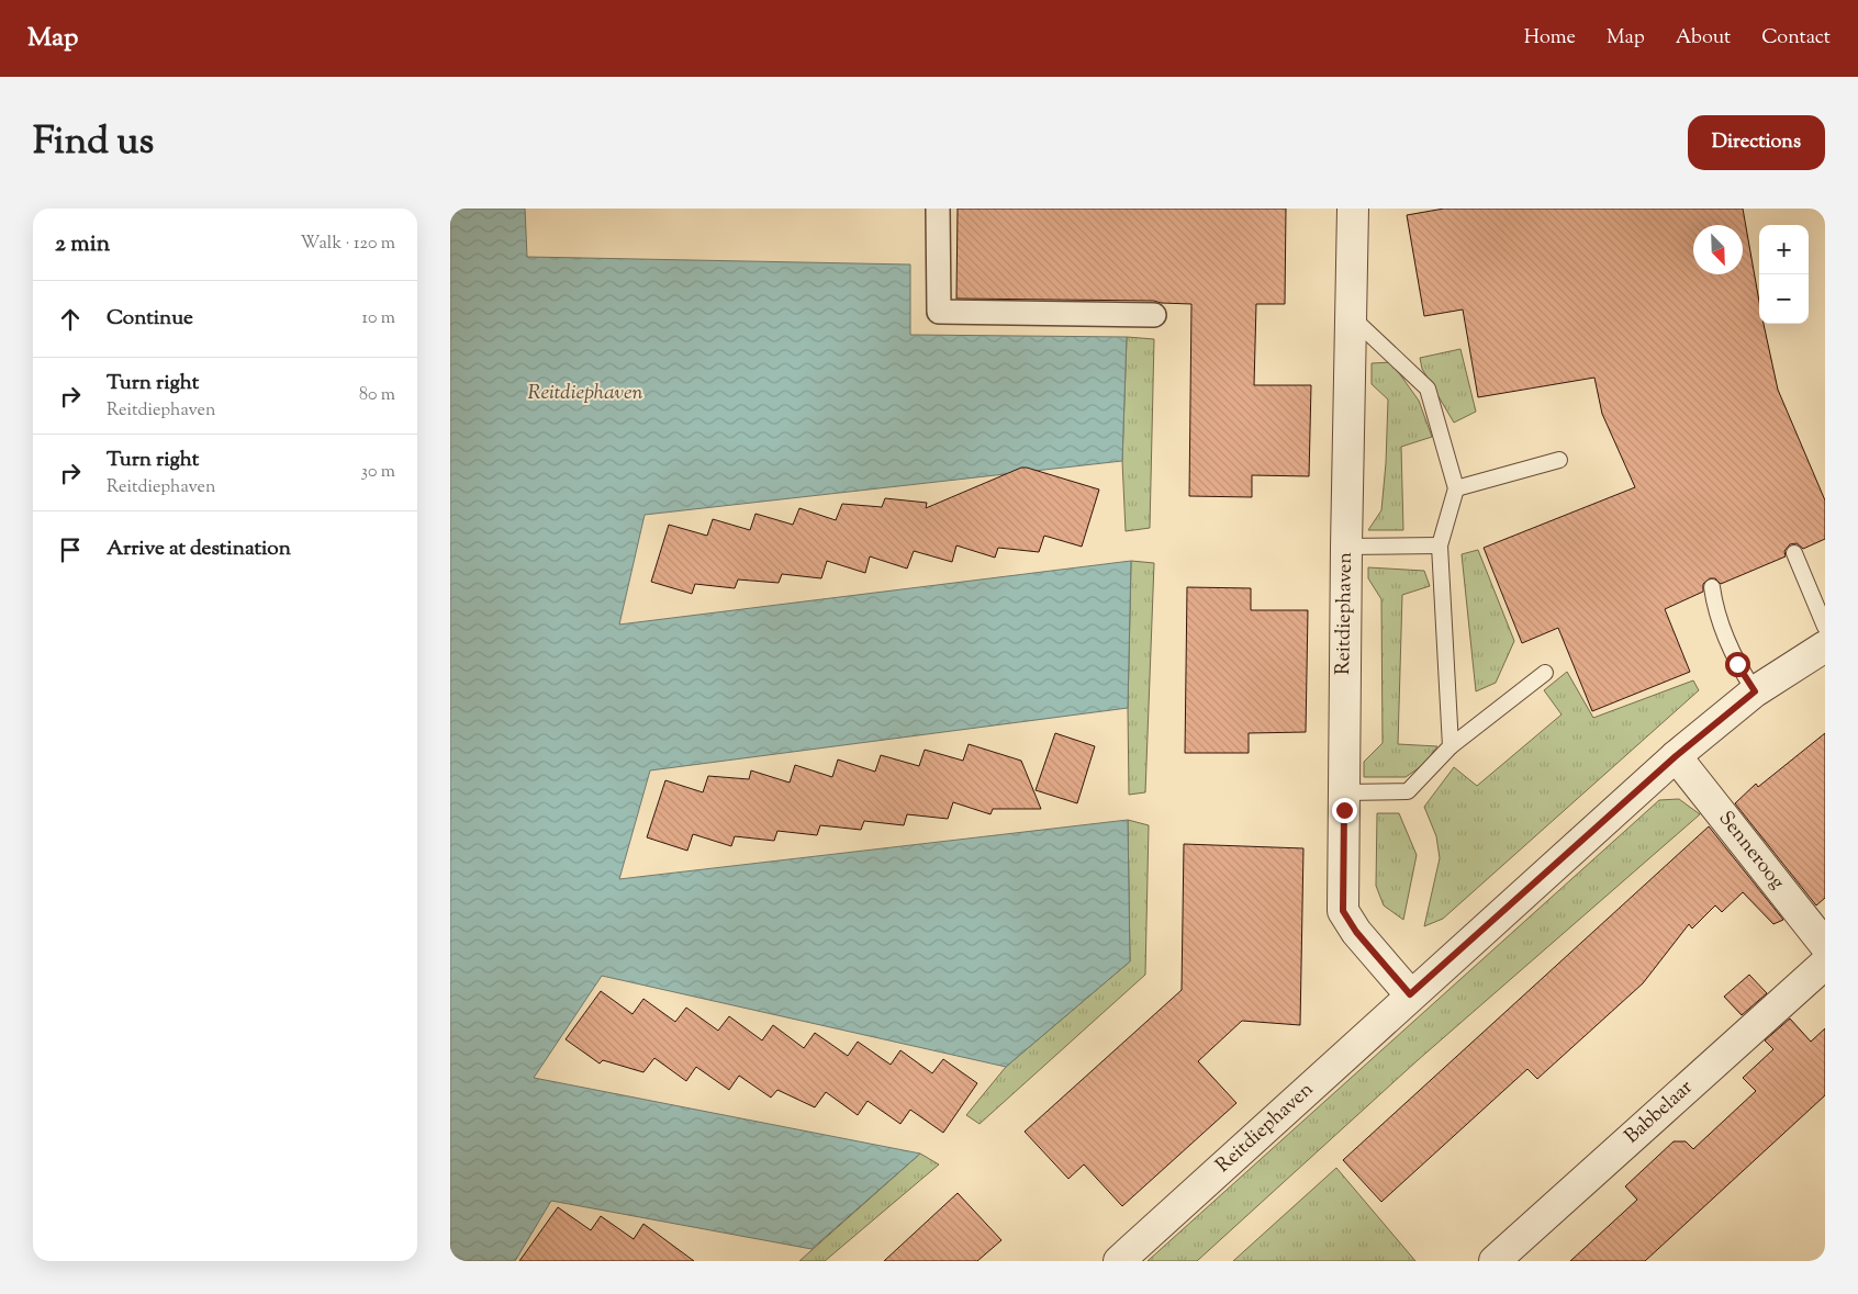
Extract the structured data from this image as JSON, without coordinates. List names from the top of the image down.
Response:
{
  "streets": {
    "street": ["Reitdiephaven", "Senneroog", "Babbelaar"]
  },
  "crossings": [
    ["Reitdiephaven", "Senneroog"]
  ],
  "water": ["Reitdiephaven"],
  "north": "bottom right",
  "page": {
    "header": "Map",
    "nav": [
      "Home",
      "Map",
      "About",
      "Contact"
    ],
    "title": "Find us",
    "buttons": "Directions",
    "heading": ["2 min", "Walk · 120 m"],
    "map_buttons": ["+", "−"],
    "list": [
      ["Continue", "10 m"],
      ["Turn right", "Reitdiephaven", "80 m"],
      ["Turn right", "Reitdiephaven", "30 m"],
      "Arrive at destination"
    ]
  }
}
